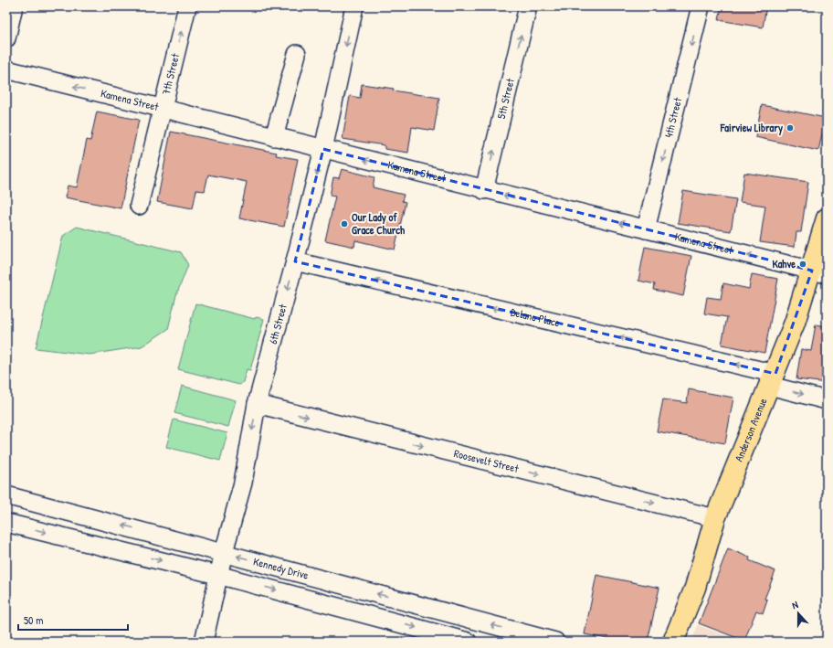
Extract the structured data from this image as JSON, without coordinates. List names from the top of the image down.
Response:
{
  "streets": {
    "main road": ["Anderson Avenue"],
    "street": [
      "7th Street",
      "5th Street",
      "Kamena Street",
      "4th Street",
      "Delano Place",
      "6th Street",
      "Roosevelt Street",
      "Kennedy Drive"
    ]
  },
  "crossings": [
    ["7th Street", "Kamena Street"],
    ["5th Street", "Kamena Street"],
    ["Kamena Street", "4th Street"],
    ["Kamena Street", "6th Street"],
    ["Kamena Street", "Anderson Avenue"],
    ["Delano Place", "6th Street"],
    ["Delano Place", "Anderson Avenue"],
    ["6th Street", "Roosevelt Street"],
    ["6th Street", "Kennedy Drive"],
    ["Anderson Avenue", "Roosevelt Street"]
  ],
  "one_way": [
    "5th Street",
    "Kamena Street",
    "4th Street",
    "6th Street",
    "Roosevelt Street"
  ],
  "places": ["Fairview Library", "Our Lady of Grace Church", "Kahve"],
  "scale_bar": "50 m",
  "north": "top"
}
